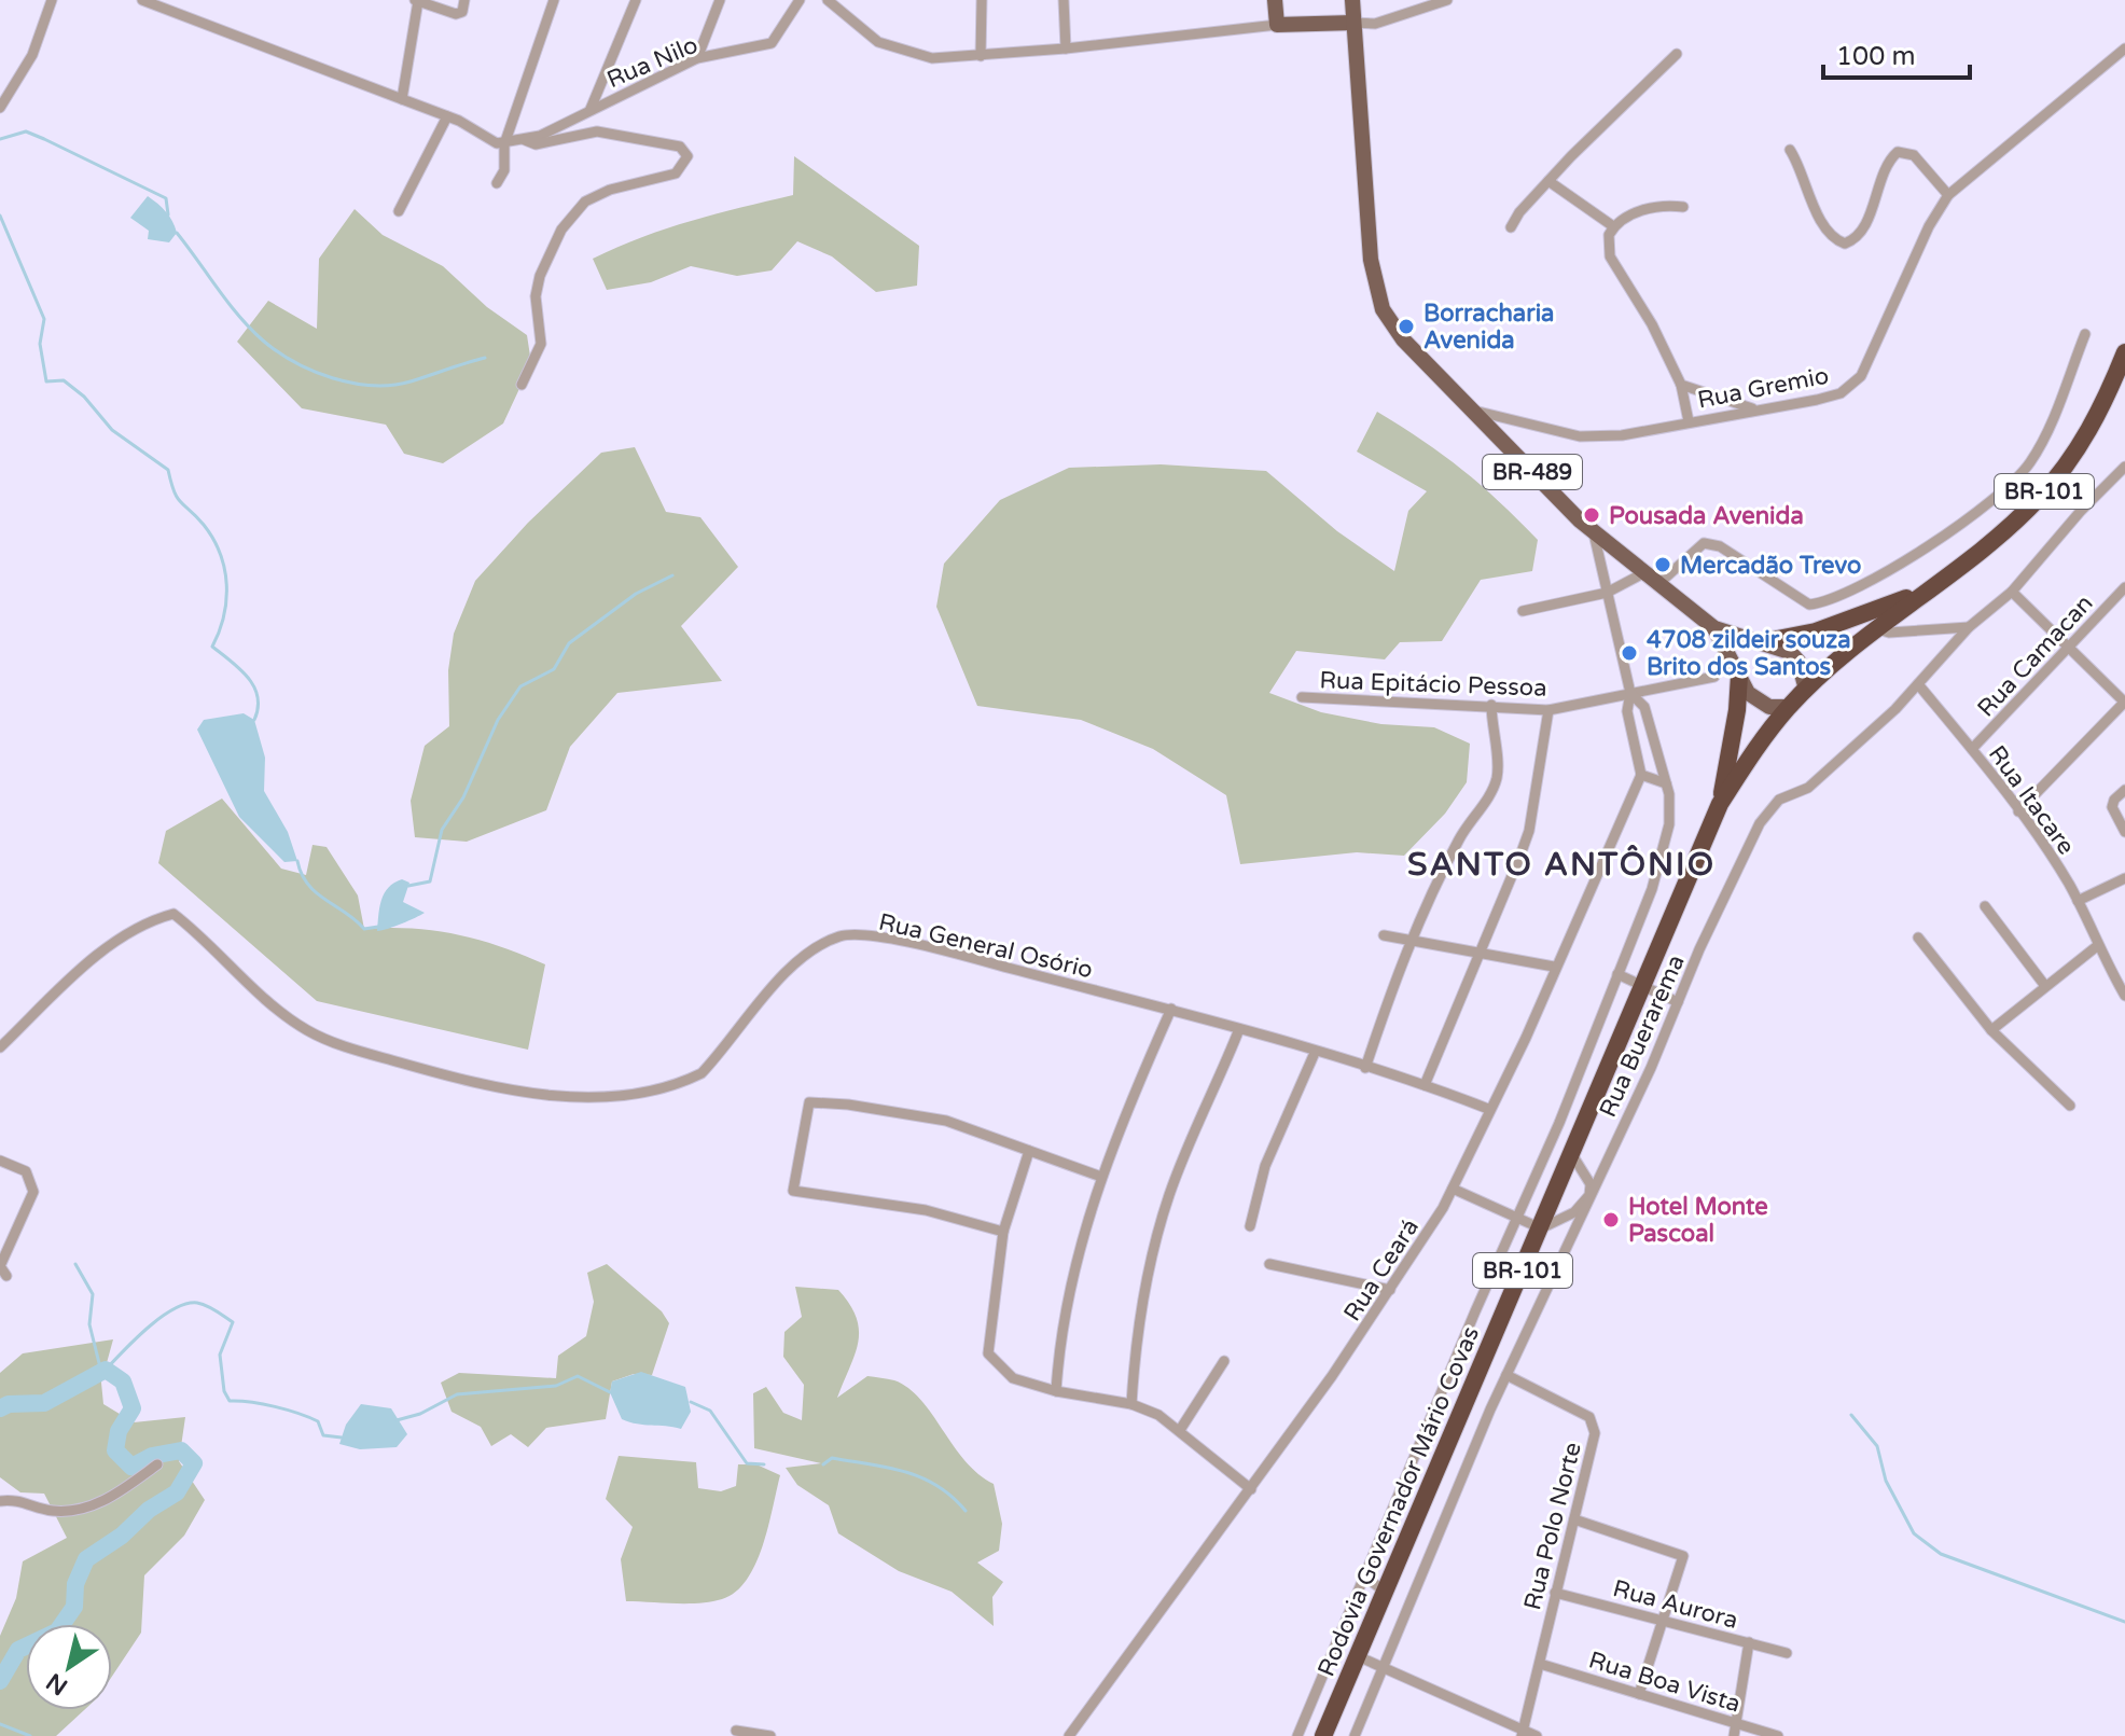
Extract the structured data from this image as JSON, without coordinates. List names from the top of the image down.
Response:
{
  "streets": {
    "highway": ["BR-489", "BR-101", "Rodovia Governador Mário Covas"],
    "street": [
      "Rua Nilo",
      "Rua Gremio",
      "Rua Camacan",
      "Rua Epitácio Pessoa",
      "Rua Itacare",
      "Rua General Osório",
      "Rua Buerarema",
      "Rua Ceará",
      "Rua Polo Norte",
      "Rua Aurora",
      "Rua Boa Vista"
    ]
  },
  "crossings": [
    ["Rua Gremio", "BR-489"],
    ["BR-489", "Rodovia Governador Mário Covas"],
    ["Rua Camacan", "Rua Itacare"],
    ["Rua Itacare", "Rua Buerarema"],
    ["Rua General Osório", "Rua Ceará"],
    ["Rua Buerarema", "Rua Polo Norte"],
    ["Rua Polo Norte", "Rua Aurora"],
    ["Rua Polo Norte", "Rua Boa Vista"]
  ],
  "districts": ["SANTO ANTÔNIO"],
  "places": [
    "Borracharia Avenida",
    "Pousada Avenida",
    "Mercadão Trevo",
    "4708 zildeir souza Brito dos Santos",
    "Hotel Monte Pascoal"
  ],
  "scale_bar": "100 m",
  "north": "bottom left"
}
